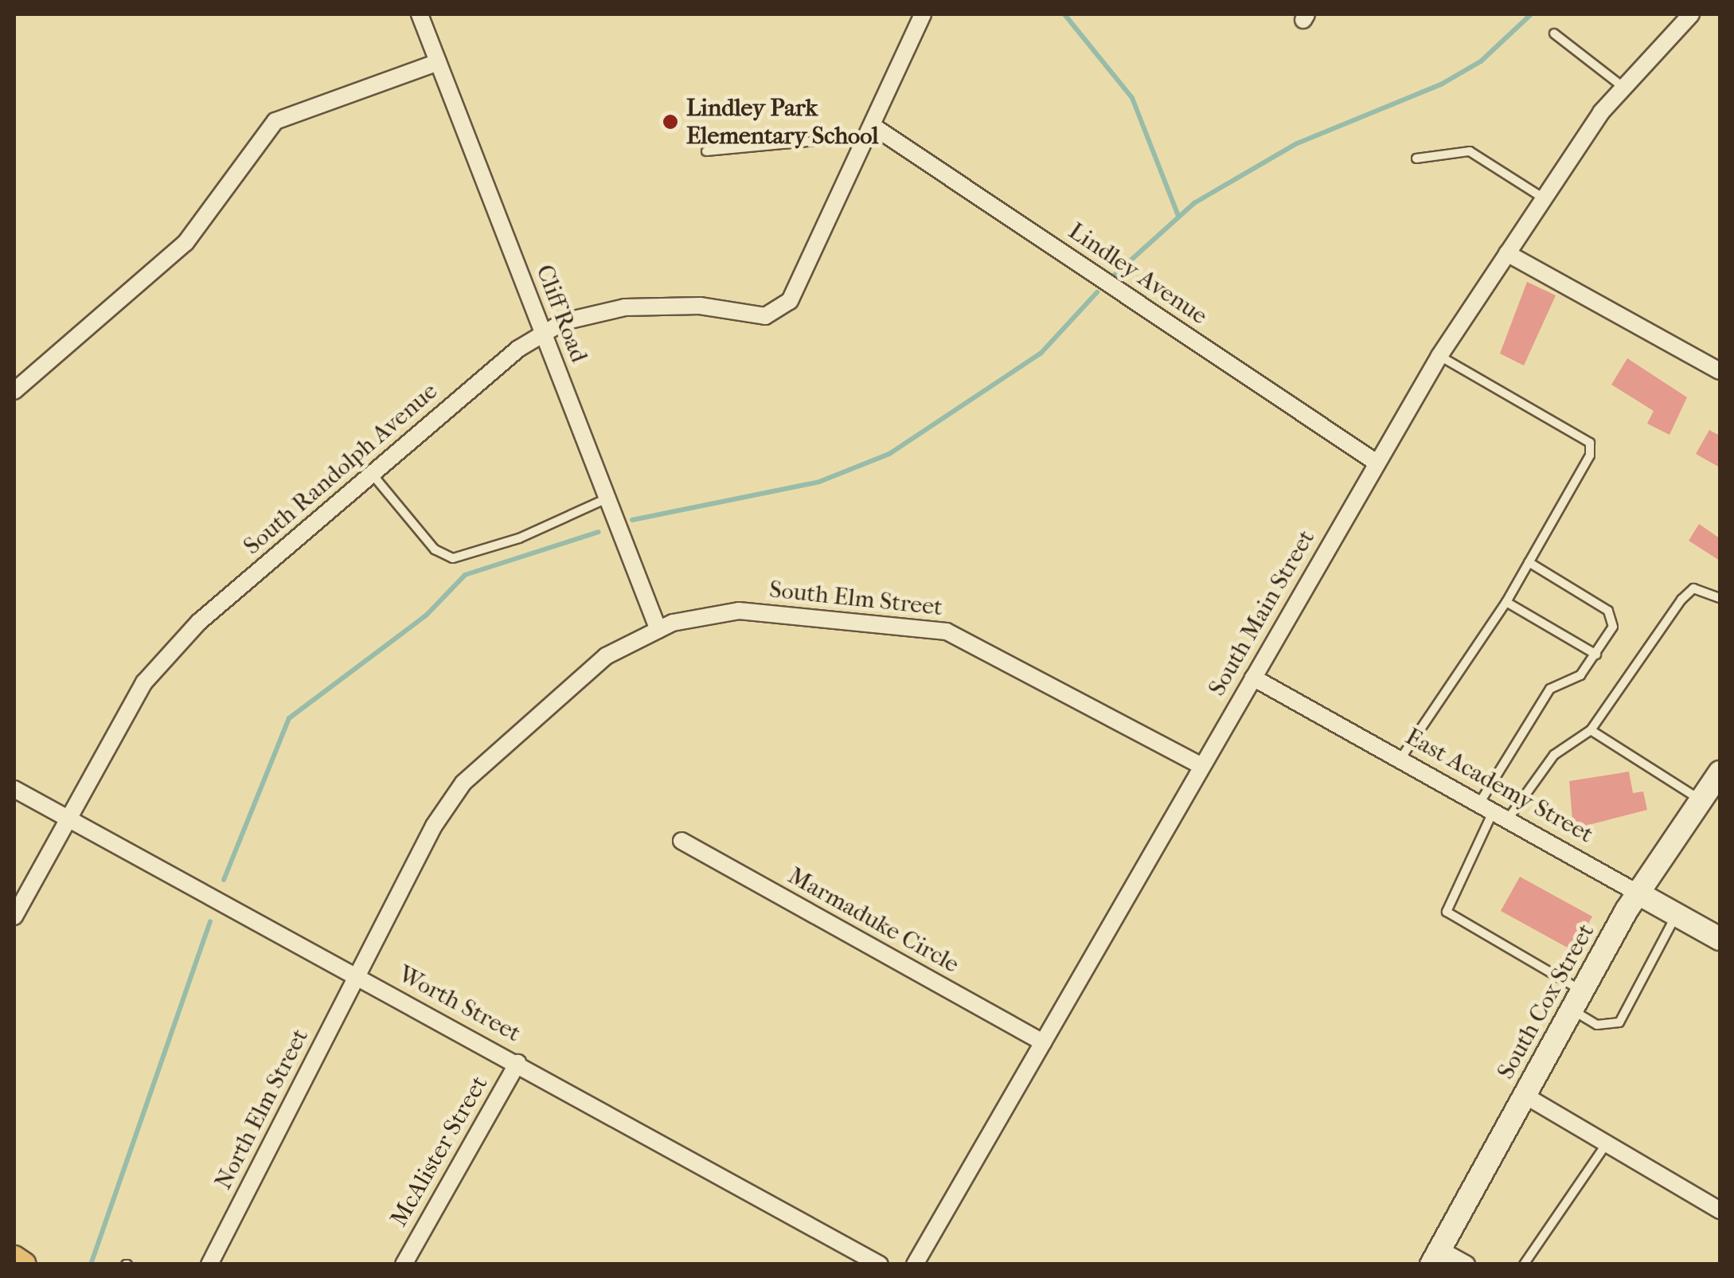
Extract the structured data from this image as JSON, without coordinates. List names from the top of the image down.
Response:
{
  "streets": {
    "main road": ["East Academy Street", "South Cox Street"],
    "street": [
      "Lindley Avenue",
      "Cliff Road",
      "South Randolph Avenue",
      "South Elm Street",
      "South Main Street",
      "Marmaduke Circle",
      "Worth Street",
      "North Elm Street",
      "McAlister Street"
    ]
  },
  "crossings": [
    ["Lindley Avenue", "South Randolph Avenue"],
    ["Lindley Avenue", "South Main Street"],
    ["Cliff Road", "South Randolph Avenue"],
    ["Cliff Road", "South Elm Street"],
    ["South Randolph Avenue", "Worth Street"],
    ["South Elm Street", "South Main Street"],
    ["South Elm Street", "Worth Street"],
    ["South Elm Street", "North Elm Street"],
    ["South Main Street", "East Academy Street"],
    ["South Main Street", "Marmaduke Circle"],
    ["East Academy Street", "South Cox Street"],
    ["Worth Street", "North Elm Street"],
    ["Worth Street", "McAlister Street"]
  ],
  "places": ["Lindley Park Elementary School"]
}
